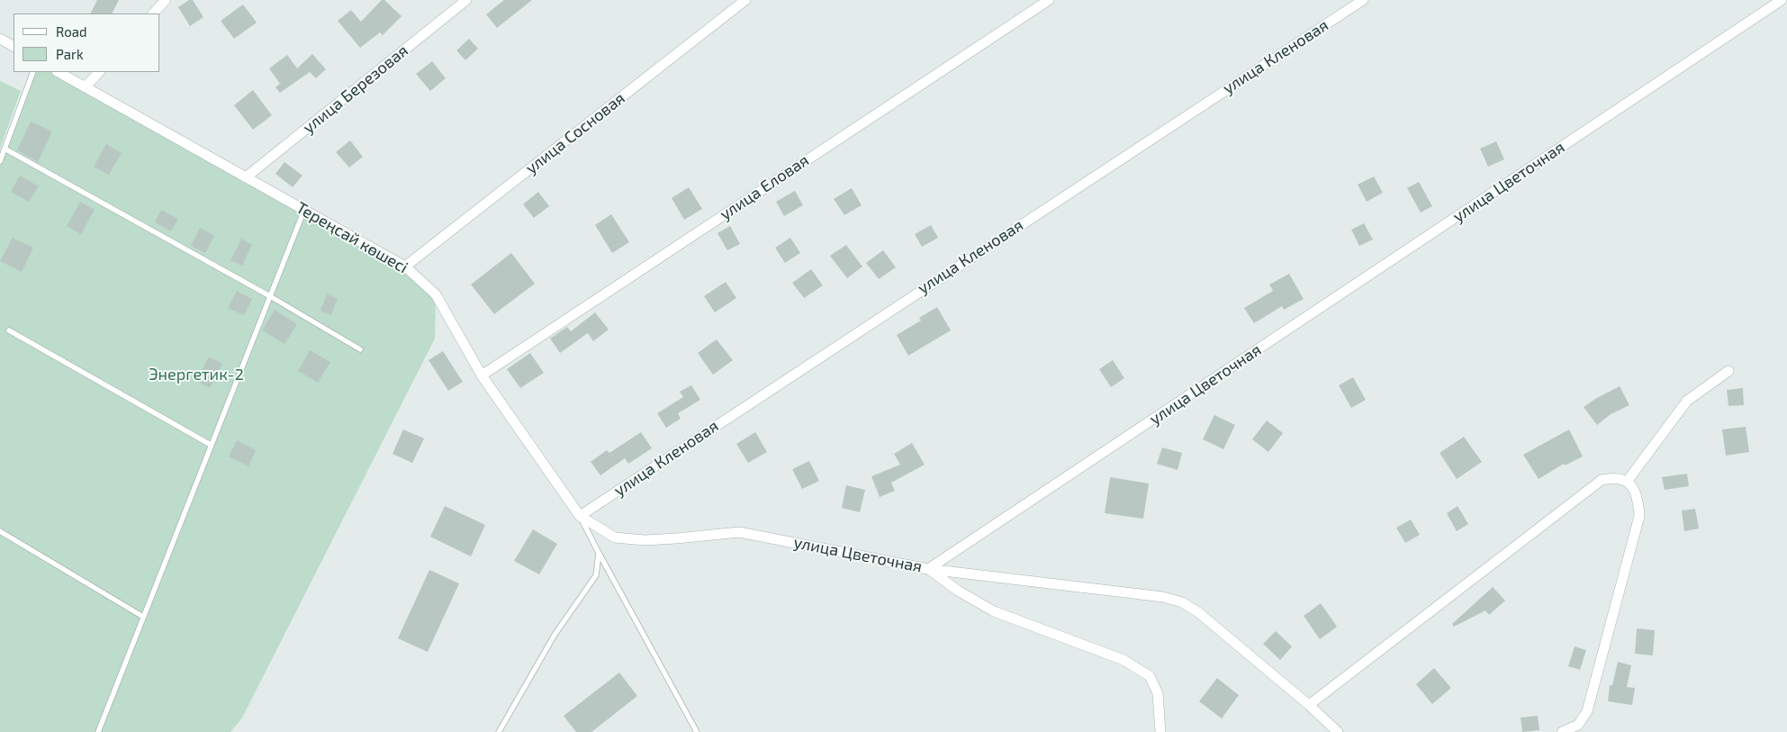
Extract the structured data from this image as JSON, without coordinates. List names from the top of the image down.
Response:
{
  "streets": {
    "street": [
      "улица Кленовая",
      "улица Березовая",
      "улица Сосновая",
      "улица Цветочная",
      "улица Еловая",
      "Тереңсай көшесі"
    ]
  },
  "crossings": [
    ["улица Кленовая", "улица Цветочная"],
    ["улица Кленовая", "Тереңсай көшесі"],
    ["улица Березовая", "Тереңсай көшесі"],
    ["улица Сосновая", "Тереңсай көшесі"],
    ["улица Цветочная", "Тереңсай көшесі"],
    ["улица Еловая", "Тереңсай көшесі"]
  ],
  "parks": ["Энергетик-2"],
  "legend": ["Road", "Park"]
}
